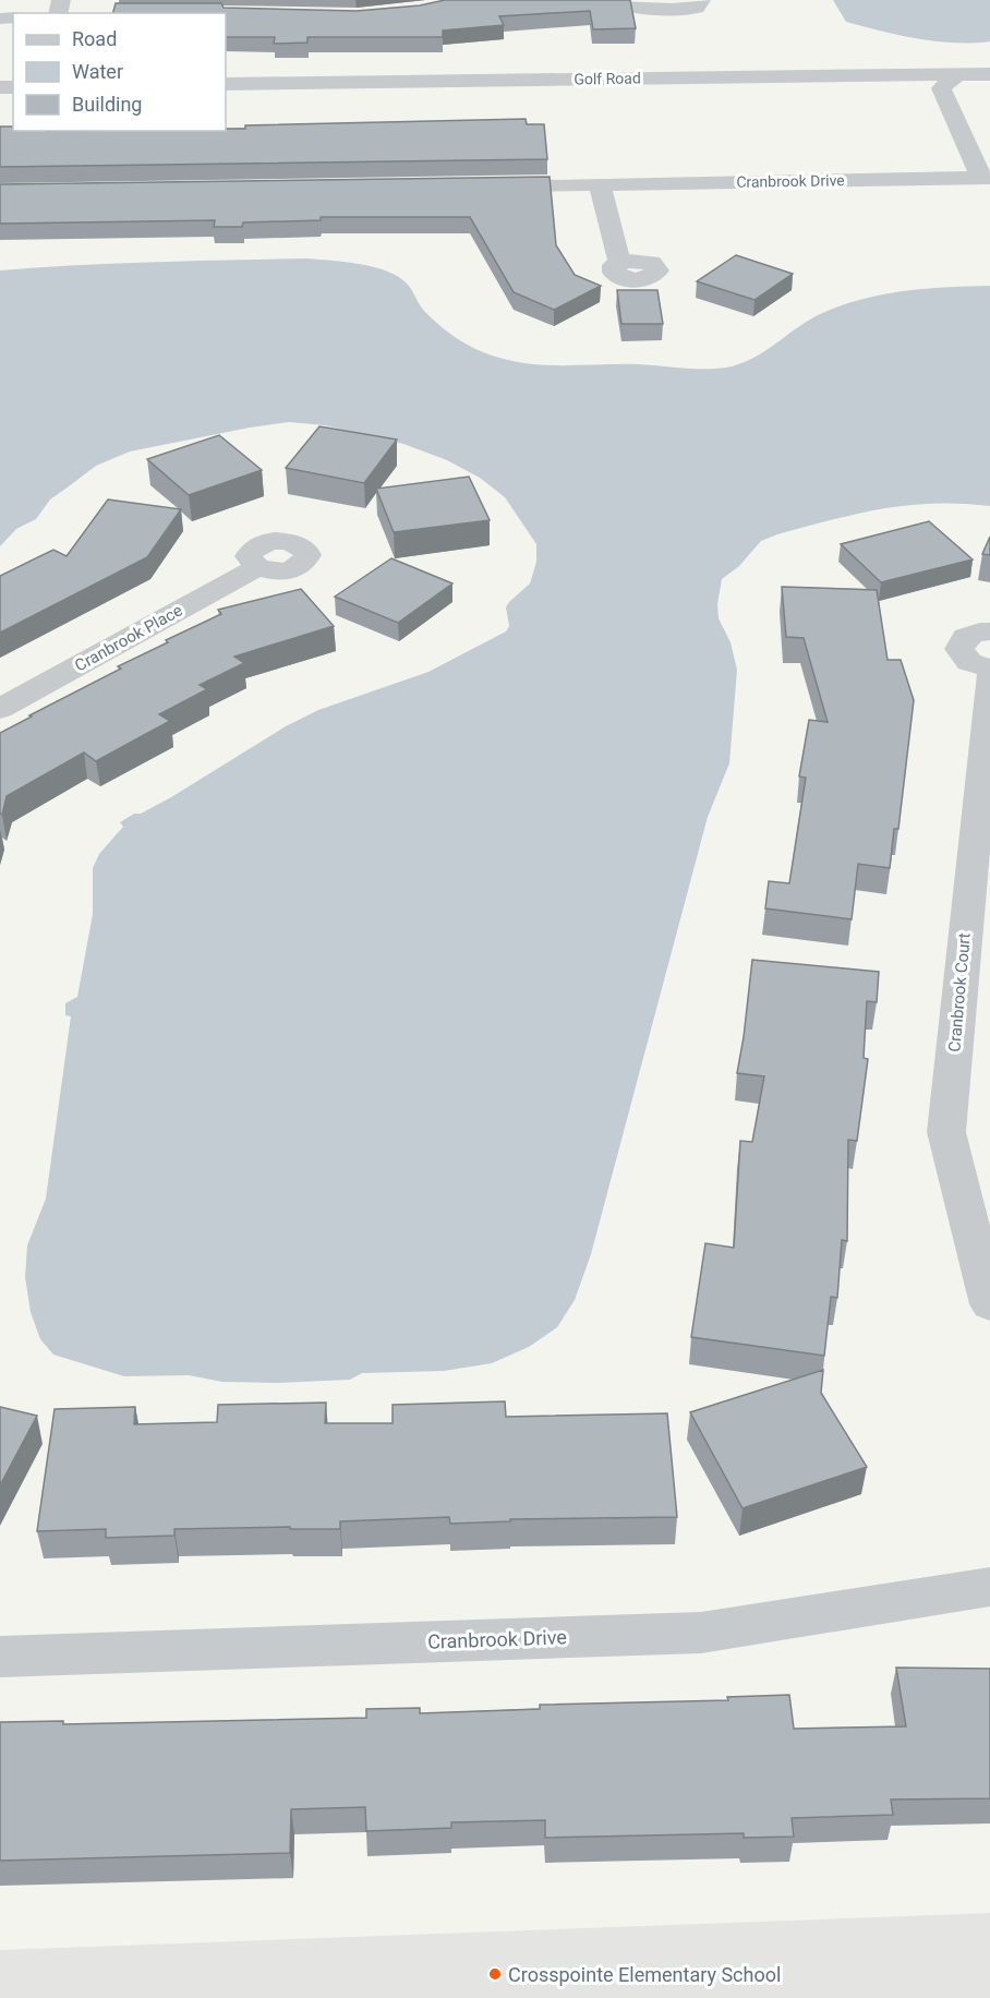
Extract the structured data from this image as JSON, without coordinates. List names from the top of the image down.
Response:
{
  "streets": {
    "street": [
      "Golf Road",
      "Cranbrook Drive",
      "Cranbrook Place",
      "Cranbrook Court"
    ]
  },
  "crossings": [
    ["Golf Road", "Cranbrook Drive"]
  ],
  "places": ["Crosspointe Elementary School"],
  "legend": ["Road", "Water", "Building"]
}
